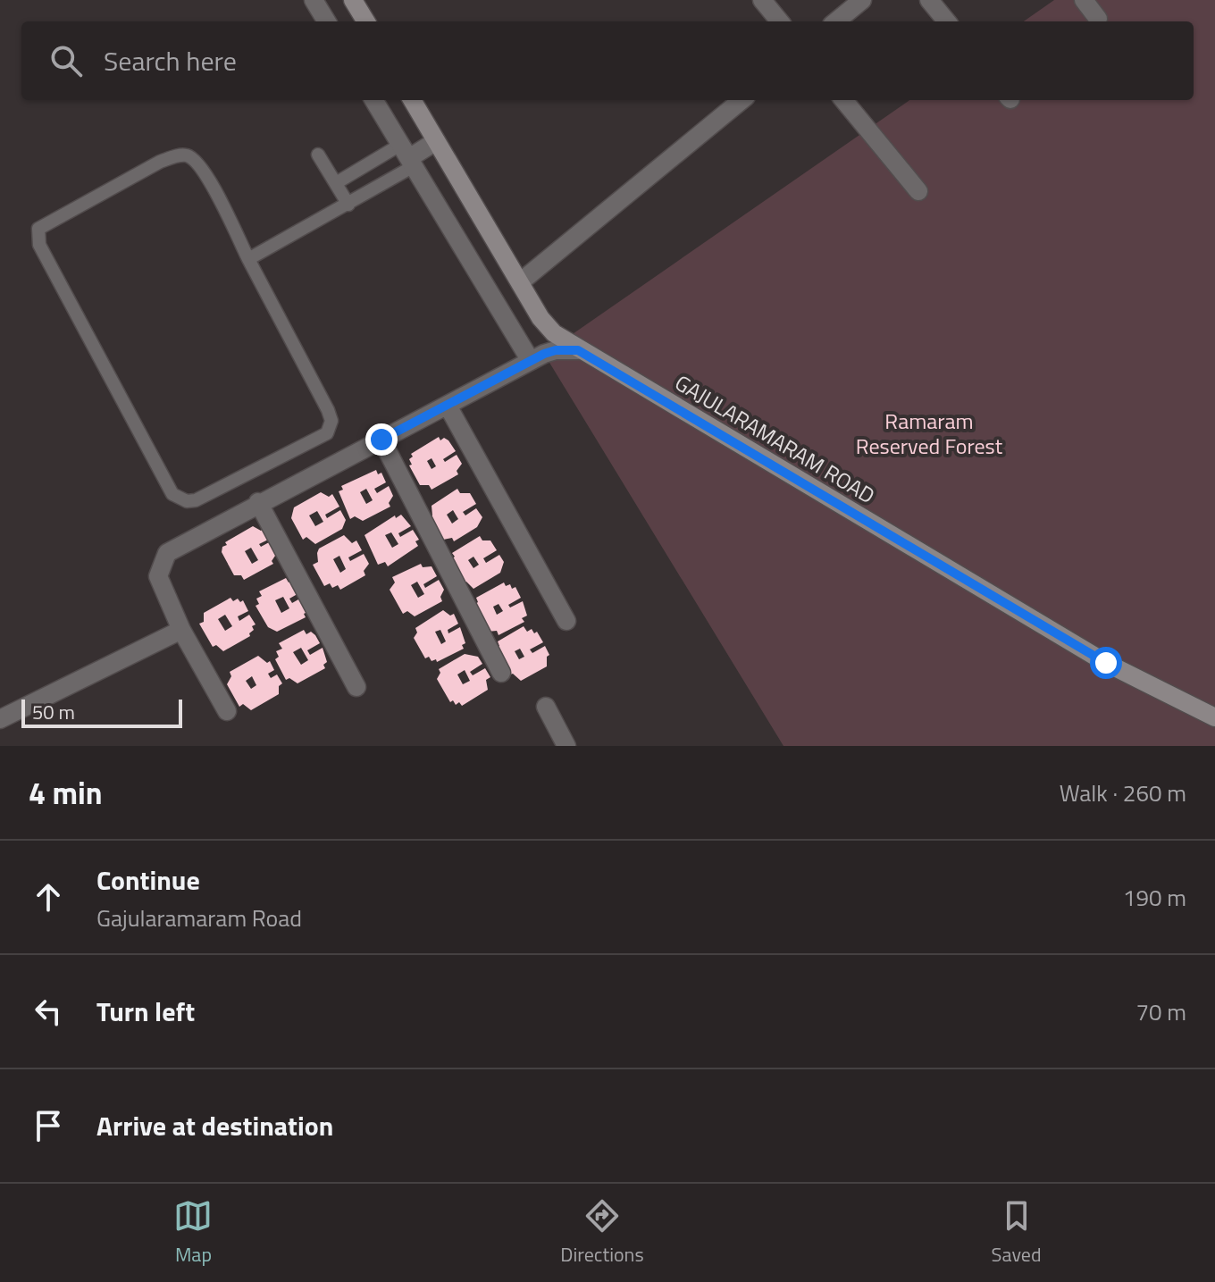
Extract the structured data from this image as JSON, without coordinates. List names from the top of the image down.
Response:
{
  "streets": {
    "main road": ["GAJULARAMARAM ROAD"]
  },
  "parks": ["Ramaram Reserved Forest"],
  "scale_bar": "50 m",
  "page": {
    "search": "Search here",
    "scale": "50 m",
    "heading": ["4 min", "Walk · 260 m"],
    "list": [
      ["Continue", "Gajularamaram Road", "190 m"],
      ["Turn left", "70 m"],
      "Arrive at destination"
    ],
    "nav": ["Map", "Directions", "Saved"]
  }
}
